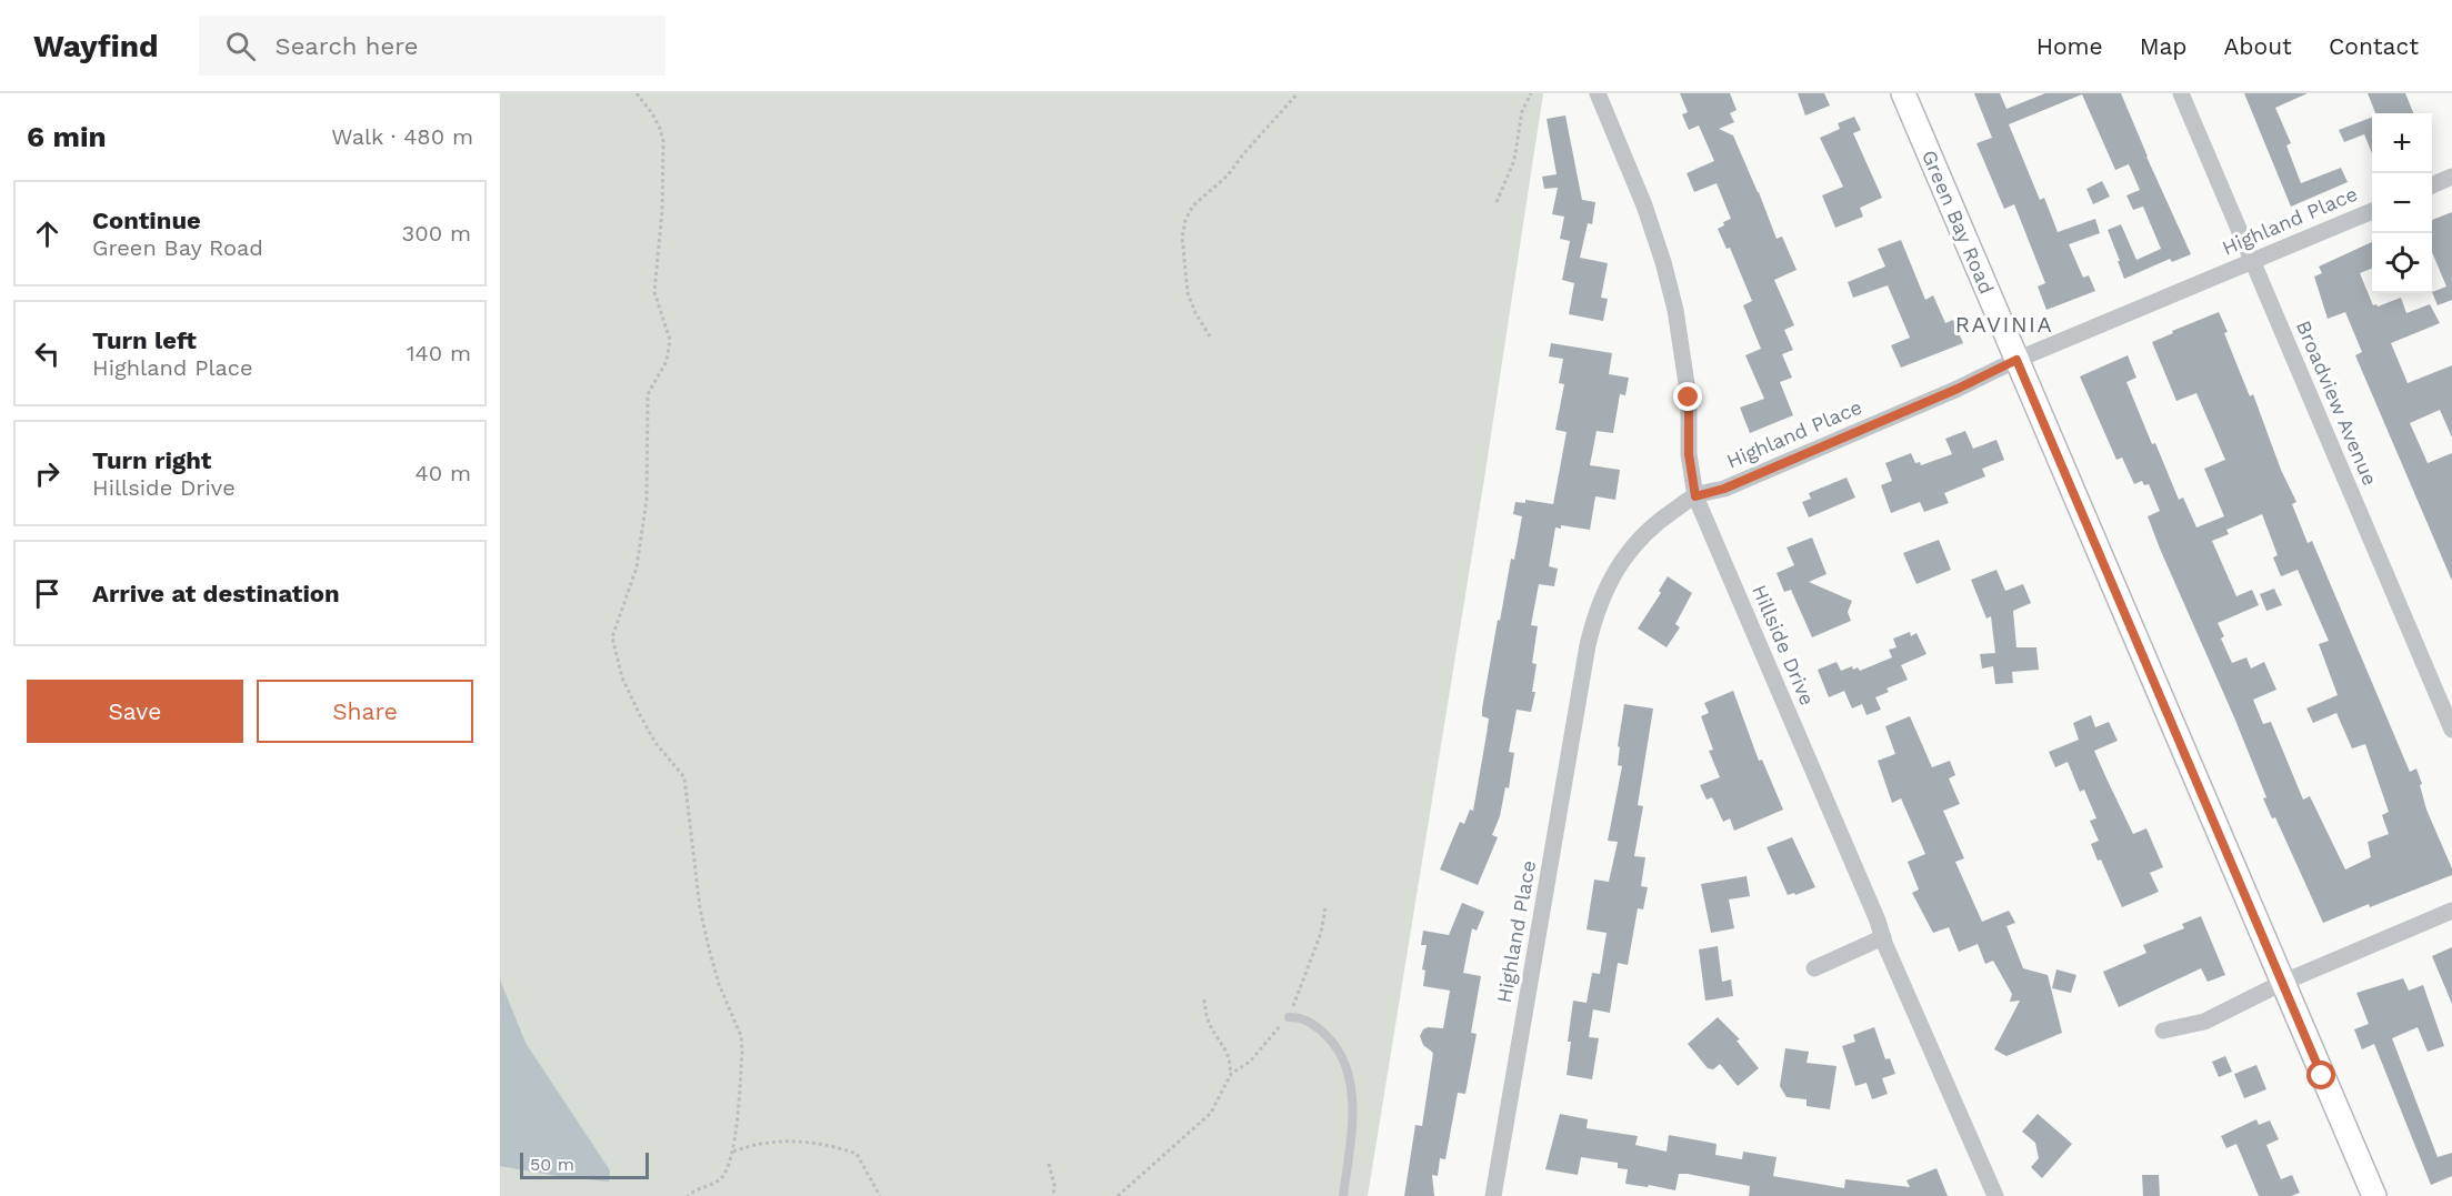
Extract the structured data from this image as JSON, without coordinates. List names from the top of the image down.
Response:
{
  "streets": {
    "main road": ["Green Bay Road"],
    "street": ["Highland Place", "Broadview Avenue", "Hillside Drive"]
  },
  "crossings": [
    ["Highland Place", "Green Bay Road"],
    ["Highland Place", "Broadview Avenue"],
    ["Highland Place", "Hillside Drive"]
  ],
  "districts": ["RAVINIA"],
  "scale_bar": "50 m",
  "page": {
    "header": "Wayfind",
    "search": "Search here",
    "nav": [
      "Home",
      "Map",
      "About",
      "Contact"
    ],
    "heading": ["6 min", "Walk · 480 m"],
    "map_buttons": ["+", "−"],
    "list": [
      ["Continue", "Green Bay Road", "300 m"],
      ["Turn left", "Highland Place", "140 m"],
      ["Turn right", "Hillside Drive", "40 m"],
      "Arrive at destination"
    ],
    "buttons": ["Save", "Share"],
    "scale": "50 m"
  }
}
